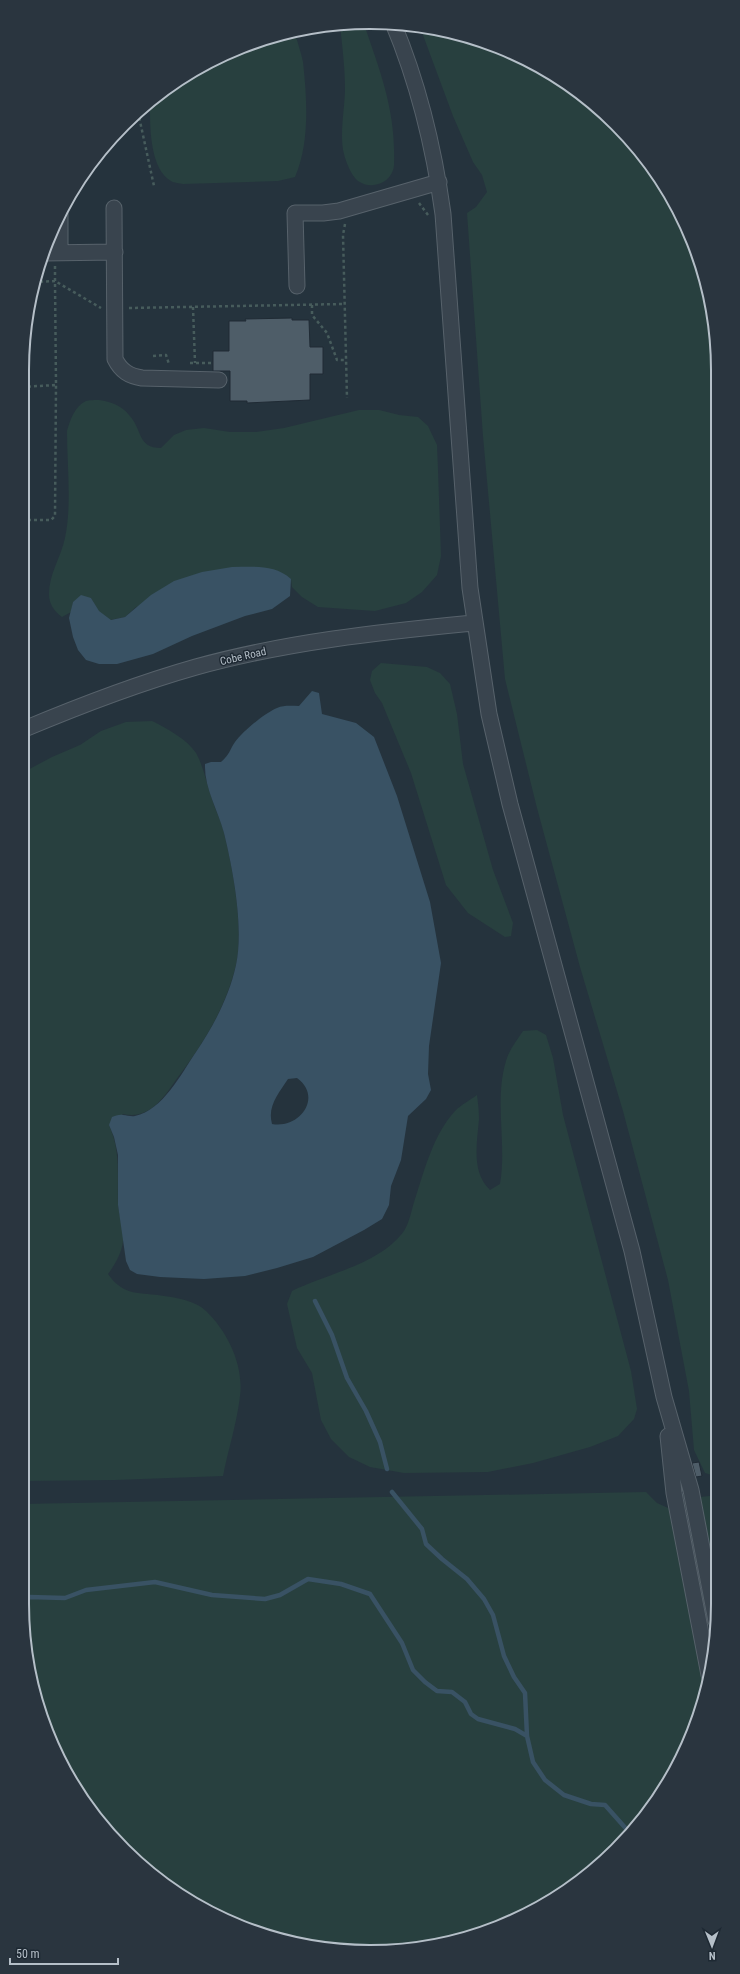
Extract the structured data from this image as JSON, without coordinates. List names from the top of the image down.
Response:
{
  "streets": {
    "street": ["Cobe Road"]
  },
  "scale_bar": "50 m",
  "north": "bottom"
}
